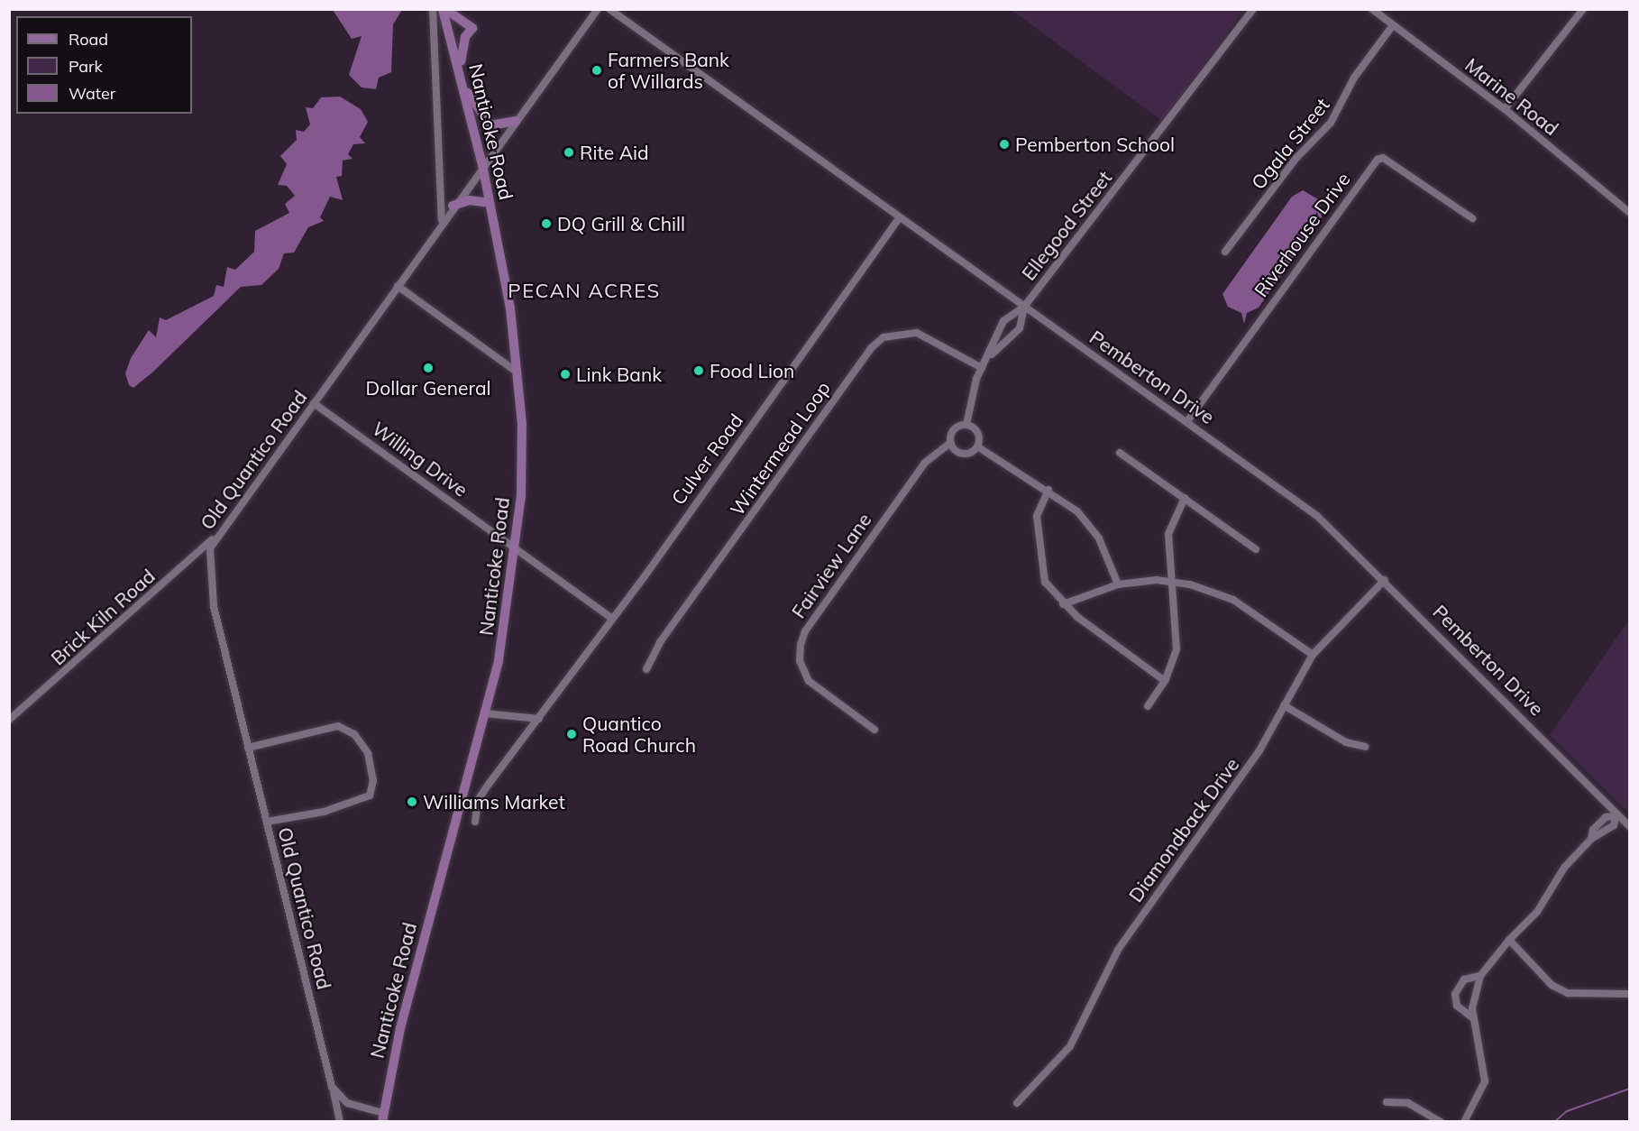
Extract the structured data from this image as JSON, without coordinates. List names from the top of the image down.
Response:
{
  "streets": {
    "main road": ["Nanticoke Road"],
    "street": [
      "Marine Road",
      "Ogala Street",
      "Ellegood Street",
      "Riverhouse Drive",
      "Pemberton Drive",
      "Wintermead Loop",
      "Willing Drive",
      "Culver Road",
      "Old Quantico Road",
      "Fairview Lane",
      "Brick Kiln Road",
      "Diamondback Drive"
    ]
  },
  "crossings": [
    ["Marine Road", "Ogala Street"],
    ["Nanticoke Road", "Willing Drive"],
    ["Nanticoke Road", "Old Quantico Road"],
    ["Ellegood Street", "Pemberton Drive"],
    ["Riverhouse Drive", "Pemberton Drive"],
    ["Pemberton Drive", "Culver Road"],
    ["Pemberton Drive", "Diamondback Drive"],
    ["Willing Drive", "Culver Road"],
    ["Willing Drive", "Old Quantico Road"],
    ["Old Quantico Road", "Brick Kiln Road"]
  ],
  "districts": ["PECAN ACRES"],
  "places": [
    "Farmers Bank of Willards",
    "Pemberton School",
    "Rite Aid",
    "DQ Grill & Chill",
    "Dollar General",
    "Food Lion",
    "Link Bank",
    "Quantico Road Church",
    "Williams Market"
  ],
  "legend": ["Road", "Park", "Water"]
}
